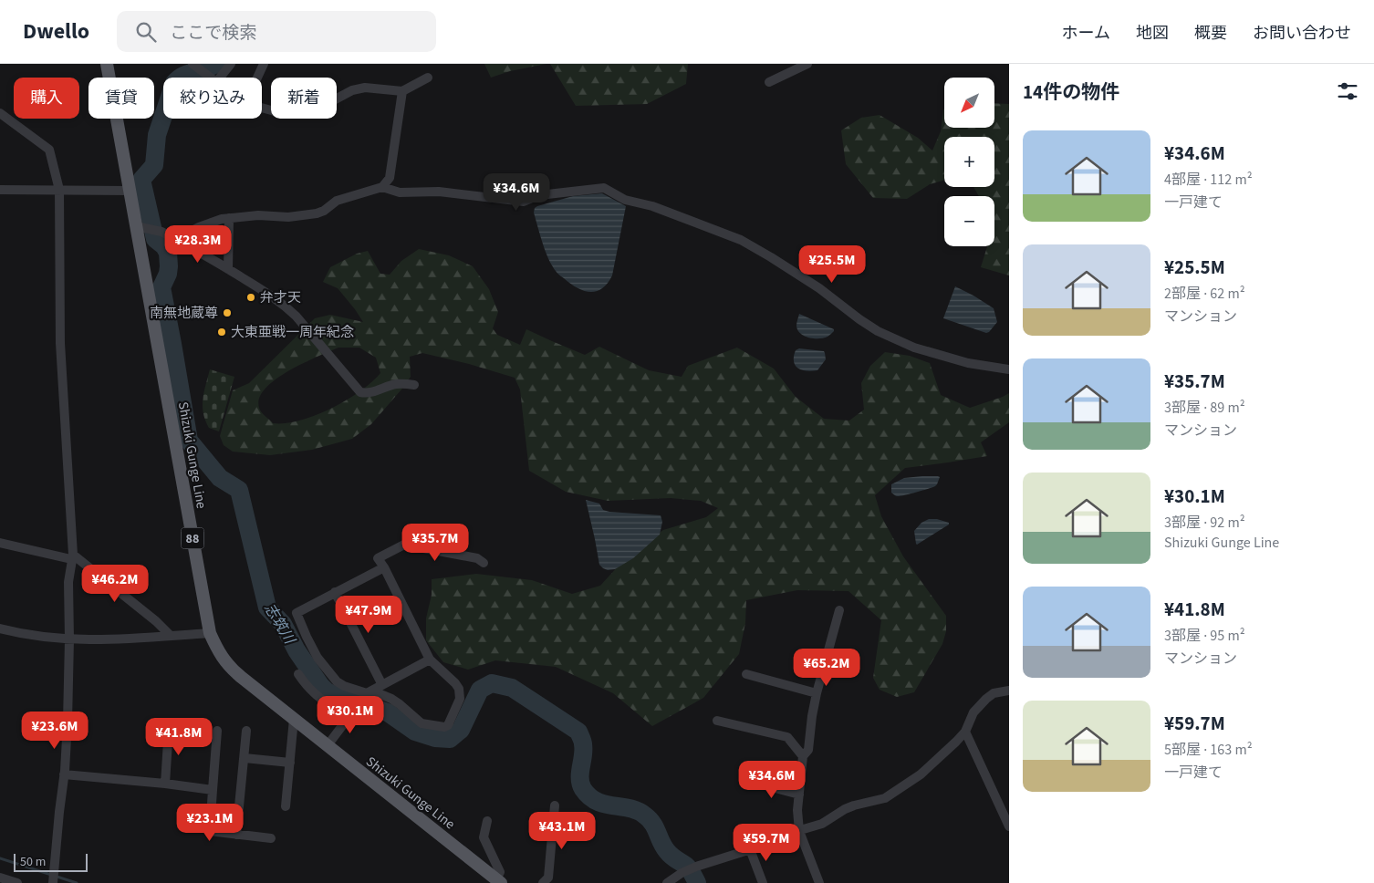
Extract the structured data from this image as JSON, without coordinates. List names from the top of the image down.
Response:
{
  "streets": {
    "main road": ["Shizuki Gunge Line", "88"]
  },
  "water": ["志筑川"],
  "places": ["弁才天", "南無地蔵尊", "大東亜戦一周年紀念"],
  "scale_bar": "50 m",
  "north": "bottom left",
  "page": {
    "header": "Dwello",
    "search": "ここで検索",
    "nav": [
      "ホーム",
      "地図",
      "概要",
      "お問い合わせ"
    ],
    "heading": "14件の物件",
    "map_buttons": ["+", "−"],
    "chip": [
      "購入",
      "賃貸",
      "絞り込み",
      "新着"
    ],
    "list": [
      {
        "name": "¥34.6M",
        "note": "4部屋 · 112 m² · 一戸建て"
      },
      {
        "name": "¥25.5M",
        "note": "2部屋 · 62 m² · マンション"
      },
      {
        "name": "¥35.7M",
        "note": "3部屋 · 89 m² · マンション"
      },
      {
        "name": "¥30.1M",
        "note": "3部屋 · 92 m² · Shizuki Gunge Line"
      },
      {
        "name": "¥41.8M",
        "note": "3部屋 · 95 m² · マンション"
      },
      {
        "name": "¥59.7M",
        "note": "5部屋 · 163 m² · 一戸建て"
      }
    ],
    "price": [
      "¥34.6M",
      "¥28.3M",
      "¥25.5M",
      "¥35.7M",
      "¥46.2M",
      "¥47.9M",
      "¥65.2M",
      "¥30.1M",
      "¥23.6M",
      "¥41.8M",
      "¥34.6M",
      "¥23.1M",
      "¥43.1M",
      "¥59.7M"
    ],
    "scale": "50 m"
  }
}
